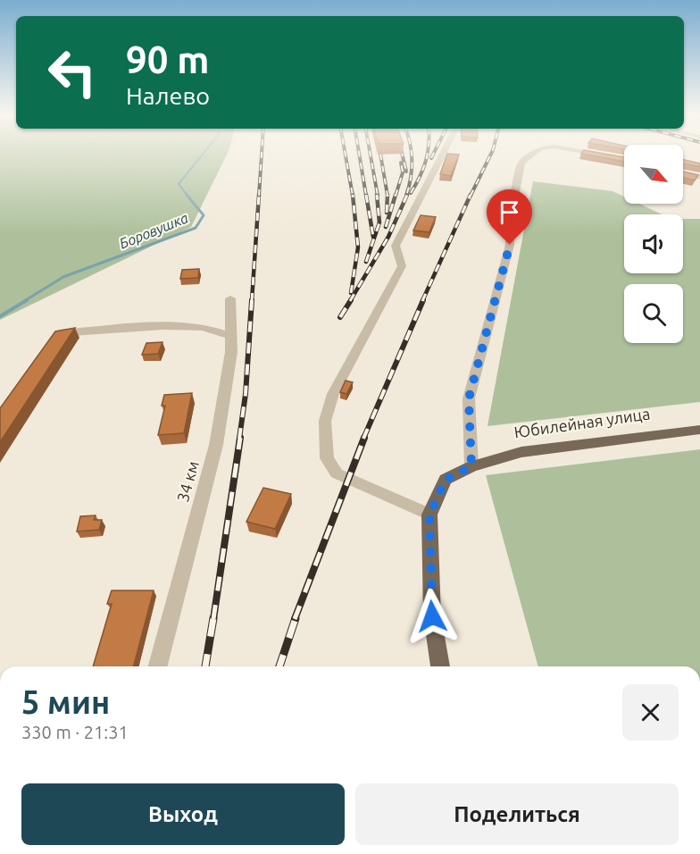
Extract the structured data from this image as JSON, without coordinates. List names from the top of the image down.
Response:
{
  "streets": {
    "main road": ["Юбилейная улица"],
    "street": ["34 км"]
  },
  "water": ["Боровушка"],
  "north": "bottom right",
  "page": {
    "turn": ["90 m", "Налево"],
    "heading": ["5 мин", "330 m · 21:31"],
    "buttons": ["Выход", "Поделиться"]
  }
}
